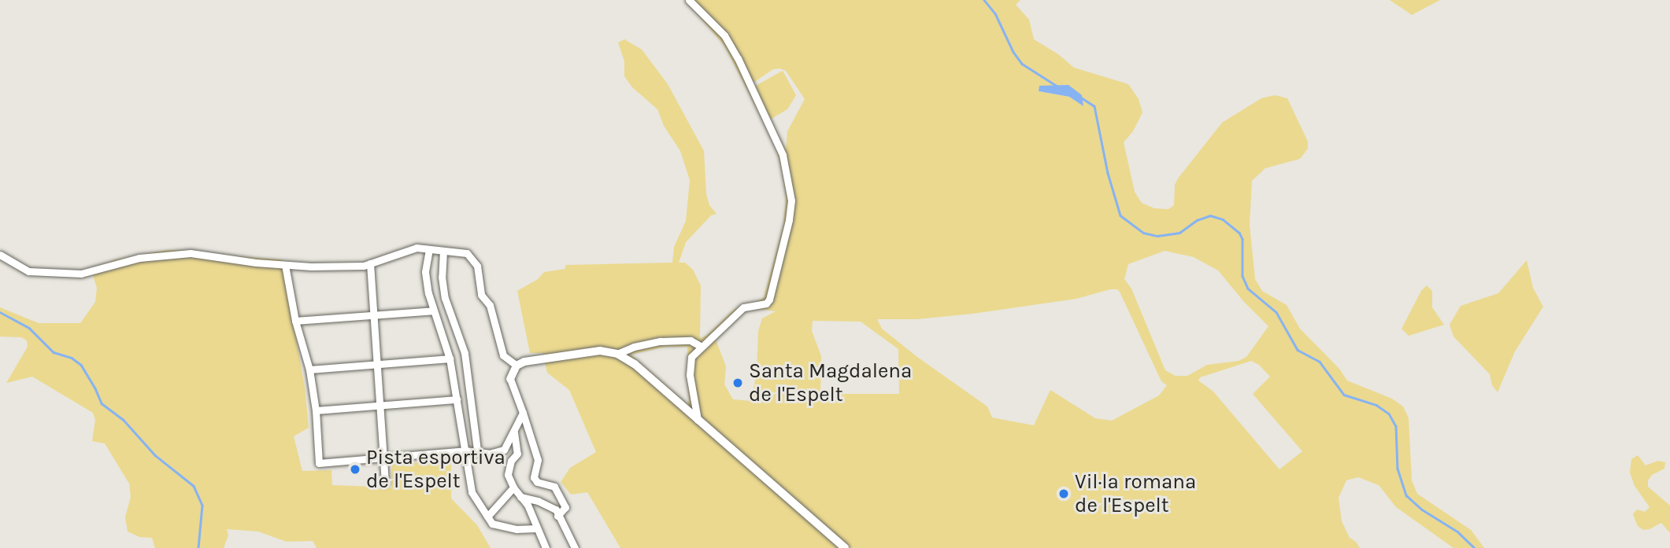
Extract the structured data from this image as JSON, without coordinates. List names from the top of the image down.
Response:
{
  "places": ["Santa Magdalena de l'Espelt", "Pista esportiva de l'Espelt", "Vil·la romana de l'Espelt"]
}
